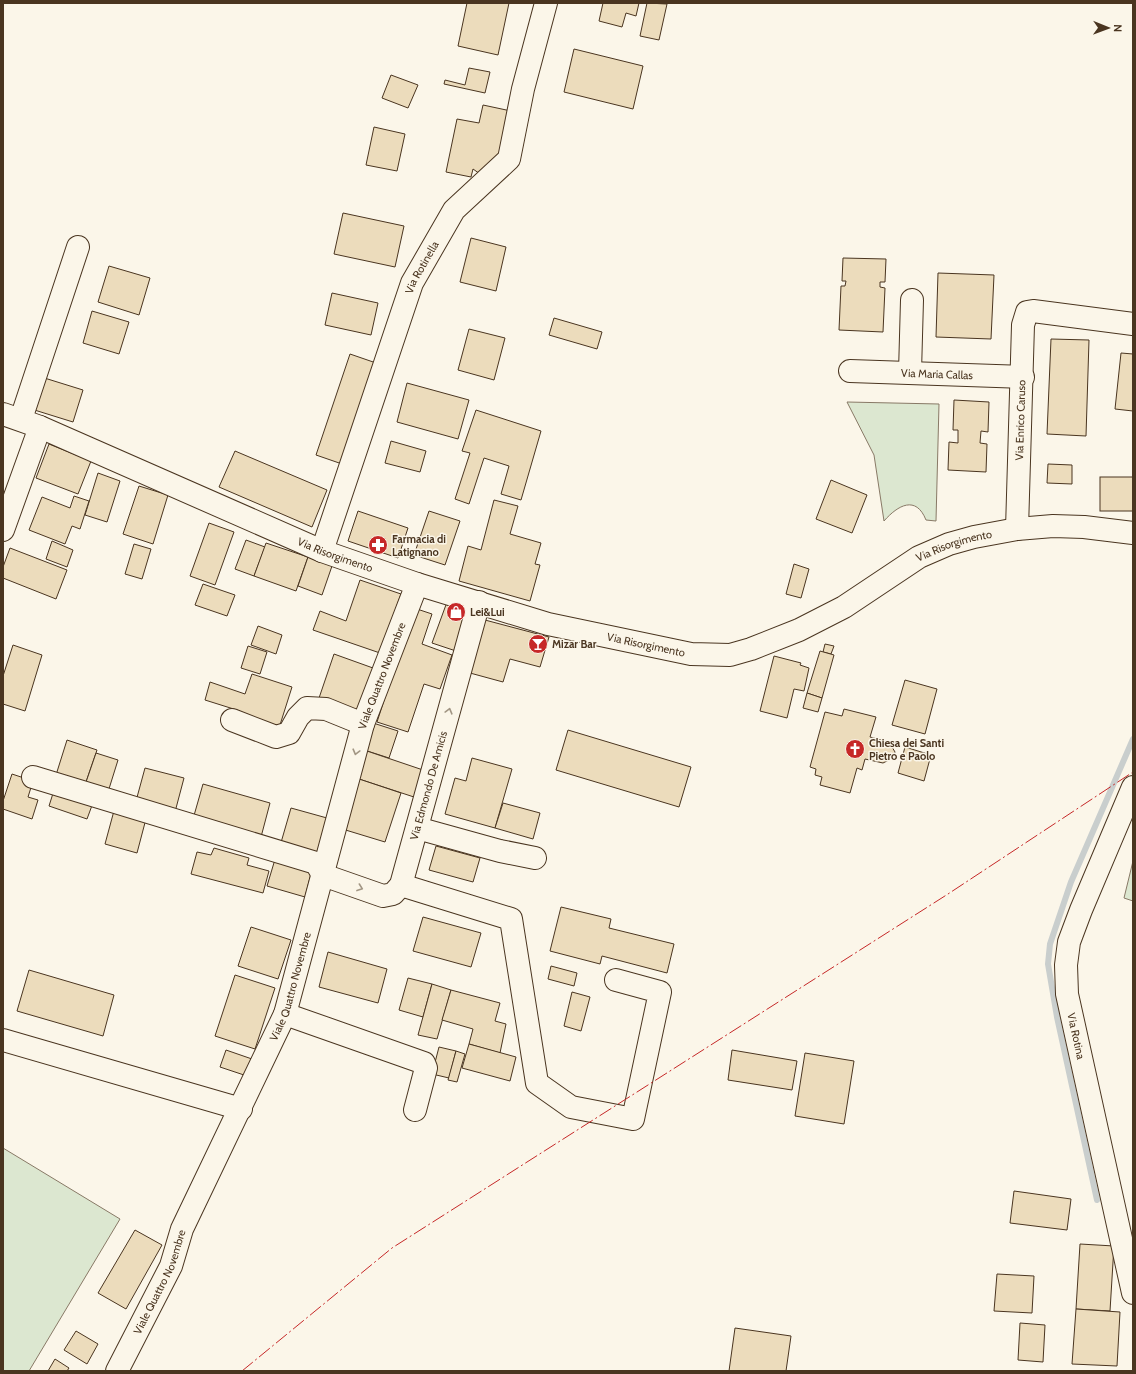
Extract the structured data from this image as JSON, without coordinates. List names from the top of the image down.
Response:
{
  "streets": {
    "street": [
      "Via Rotinella",
      "Via Maria Callas",
      "Via Enrico Caruso",
      "Via Risorgimento",
      "Viale Quattro Novembre",
      "Via Edmondo De Amicis",
      "Via Rotina"
    ]
  },
  "crossings": [
    ["Via Rotinella", "Via Risorgimento"],
    ["Via Maria Callas", "Via Enrico Caruso"],
    ["Via Enrico Caruso", "Via Risorgimento"],
    ["Via Risorgimento", "Viale Quattro Novembre"],
    ["Via Risorgimento", "Via Edmondo De Amicis"]
  ],
  "one_way": ["Via Edmondo De Amicis"],
  "places": {
    "pharmacy": ["Farmacia di Latignano"],
    "shop": ["Lei&Lui"],
    "bar": ["Mizar Bar"],
    "church": ["Chiesa dei Santi Pietro e Paolo"]
  },
  "north": "right"
}
